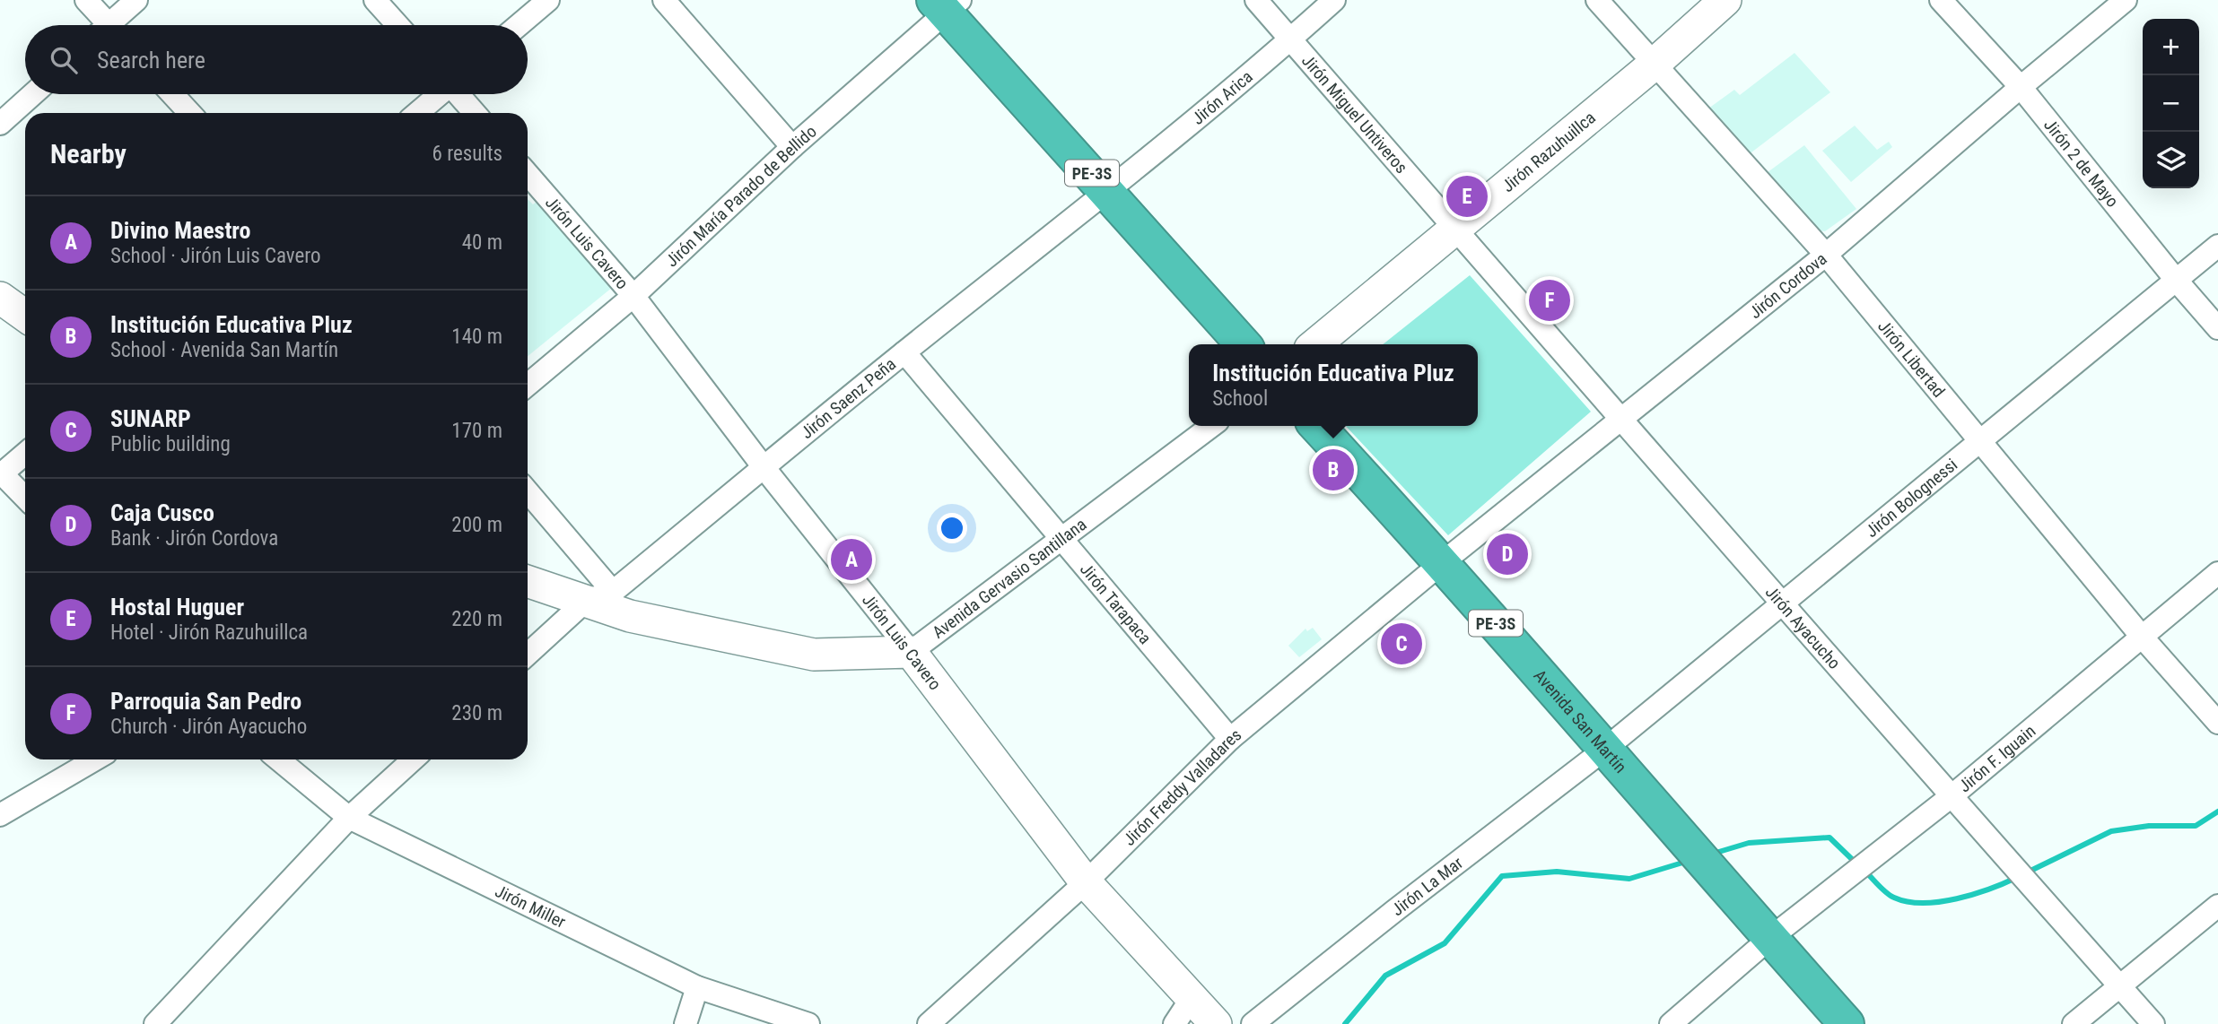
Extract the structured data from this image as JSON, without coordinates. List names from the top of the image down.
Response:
{
  "streets": {
    "highway": ["PE-3S", "Avenida San Martín"],
    "street": [
      "Jirón Arica",
      "Jirón Miguel Untiveros",
      "Jirón Razuhuillca",
      "Jirón 2 de Mayo",
      "Jirón María Parado de Bellido",
      "Jirón Luis Cavero",
      "Jirón Cordova",
      "Jirón Libertad",
      "Jirón Saenz Peña",
      "Jirón Bolognessi",
      "Avenida Gervasio Santillana",
      "Jirón Tarapaca",
      "Jirón Ayacucho",
      "Jirón F. Iguain",
      "Jirón Freddy Valladares",
      "Jirón La Mar",
      "Jirón Miller"
    ]
  },
  "crossings": [
    ["Jirón Arica", "Jirón Miguel Untiveros"],
    ["Jirón Arica", "PE-3S"],
    ["Jirón Arica", "Jirón Saenz Peña"],
    ["Jirón Miguel Untiveros", "Jirón Razuhuillca"],
    ["Jirón Miguel Untiveros", "Jirón Ayacucho"],
    ["Jirón Razuhuillca", "Jirón Libertad"],
    ["Jirón Razuhuillca", "Jirón Ayacucho"],
    ["Jirón 2 de Mayo", "Jirón Cordova"],
    ["Jirón 2 de Mayo", "Jirón Bolognessi"],
    ["PE-3S", "Jirón María Parado de Bellido"],
    ["PE-3S", "Jirón Saenz Peña"],
    ["Jirón María Parado de Bellido", "Jirón Luis Cavero"],
    ["Jirón Luis Cavero", "Jirón Saenz Peña"],
    ["Jirón Luis Cavero", "Avenida Gervasio Santillana"],
    ["Jirón Luis Cavero", "Jirón Freddy Valladares"],
    ["Jirón Cordova", "Jirón Libertad"],
    ["Jirón Cordova", "Jirón Ayacucho"],
    ["Jirón Cordova", "Avenida San Martín"],
    ["Jirón Cordova", "Jirón Freddy Valladares"],
    ["Jirón Libertad", "Jirón Bolognessi"],
    ["Jirón Libertad", "Jirón F. Iguain"],
    ["Jirón Saenz Peña", "Jirón Tarapaca"],
    ["Jirón Bolognessi", "Jirón Ayacucho"],
    ["Jirón Bolognessi", "Avenida San Martín"],
    ["Jirón Bolognessi", "Jirón La Mar"],
    ["Avenida Gervasio Santillana", "Jirón Tarapaca"],
    ["Jirón Tarapaca", "Jirón Freddy Valladares"],
    ["Jirón Ayacucho", "Jirón F. Iguain"],
    ["Avenida San Martín", "Jirón F. Iguain"],
    ["Avenida San Martín", "Jirón Freddy Valladares"],
    ["Avenida San Martín", "Jirón La Mar"]
  ],
  "page": {
    "map_buttons": ["+", "−"],
    "search": "Search here",
    "heading": ["Nearby", "6 results"],
    "pins": [
      "E",
      "F",
      "B",
      "D",
      "A",
      "C"
    ],
    "list": [
      {
        "mark": "A",
        "name": "Divino Maestro",
        "note": "School · Jirón Luis Cavero",
        "value": "40 m"
      },
      {
        "mark": "B",
        "name": "Institución Educativa Pluz",
        "note": "School · Avenida San Martín",
        "value": "140 m"
      },
      {
        "mark": "C",
        "name": "SUNARP",
        "note": "Public building",
        "value": "170 m"
      },
      {
        "mark": "D",
        "name": "Caja Cusco",
        "note": "Bank · Jirón Cordova",
        "value": "200 m"
      },
      {
        "mark": "E",
        "name": "Hostal Huguer",
        "note": "Hotel · Jirón Razuhuillca",
        "value": "220 m"
      },
      {
        "mark": "F",
        "name": "Parroquia San Pedro",
        "note": "Church · Jirón Ayacucho",
        "value": "230 m"
      }
    ],
    "popup": ["Institución Educativa Pluz", "School"]
  }
}
